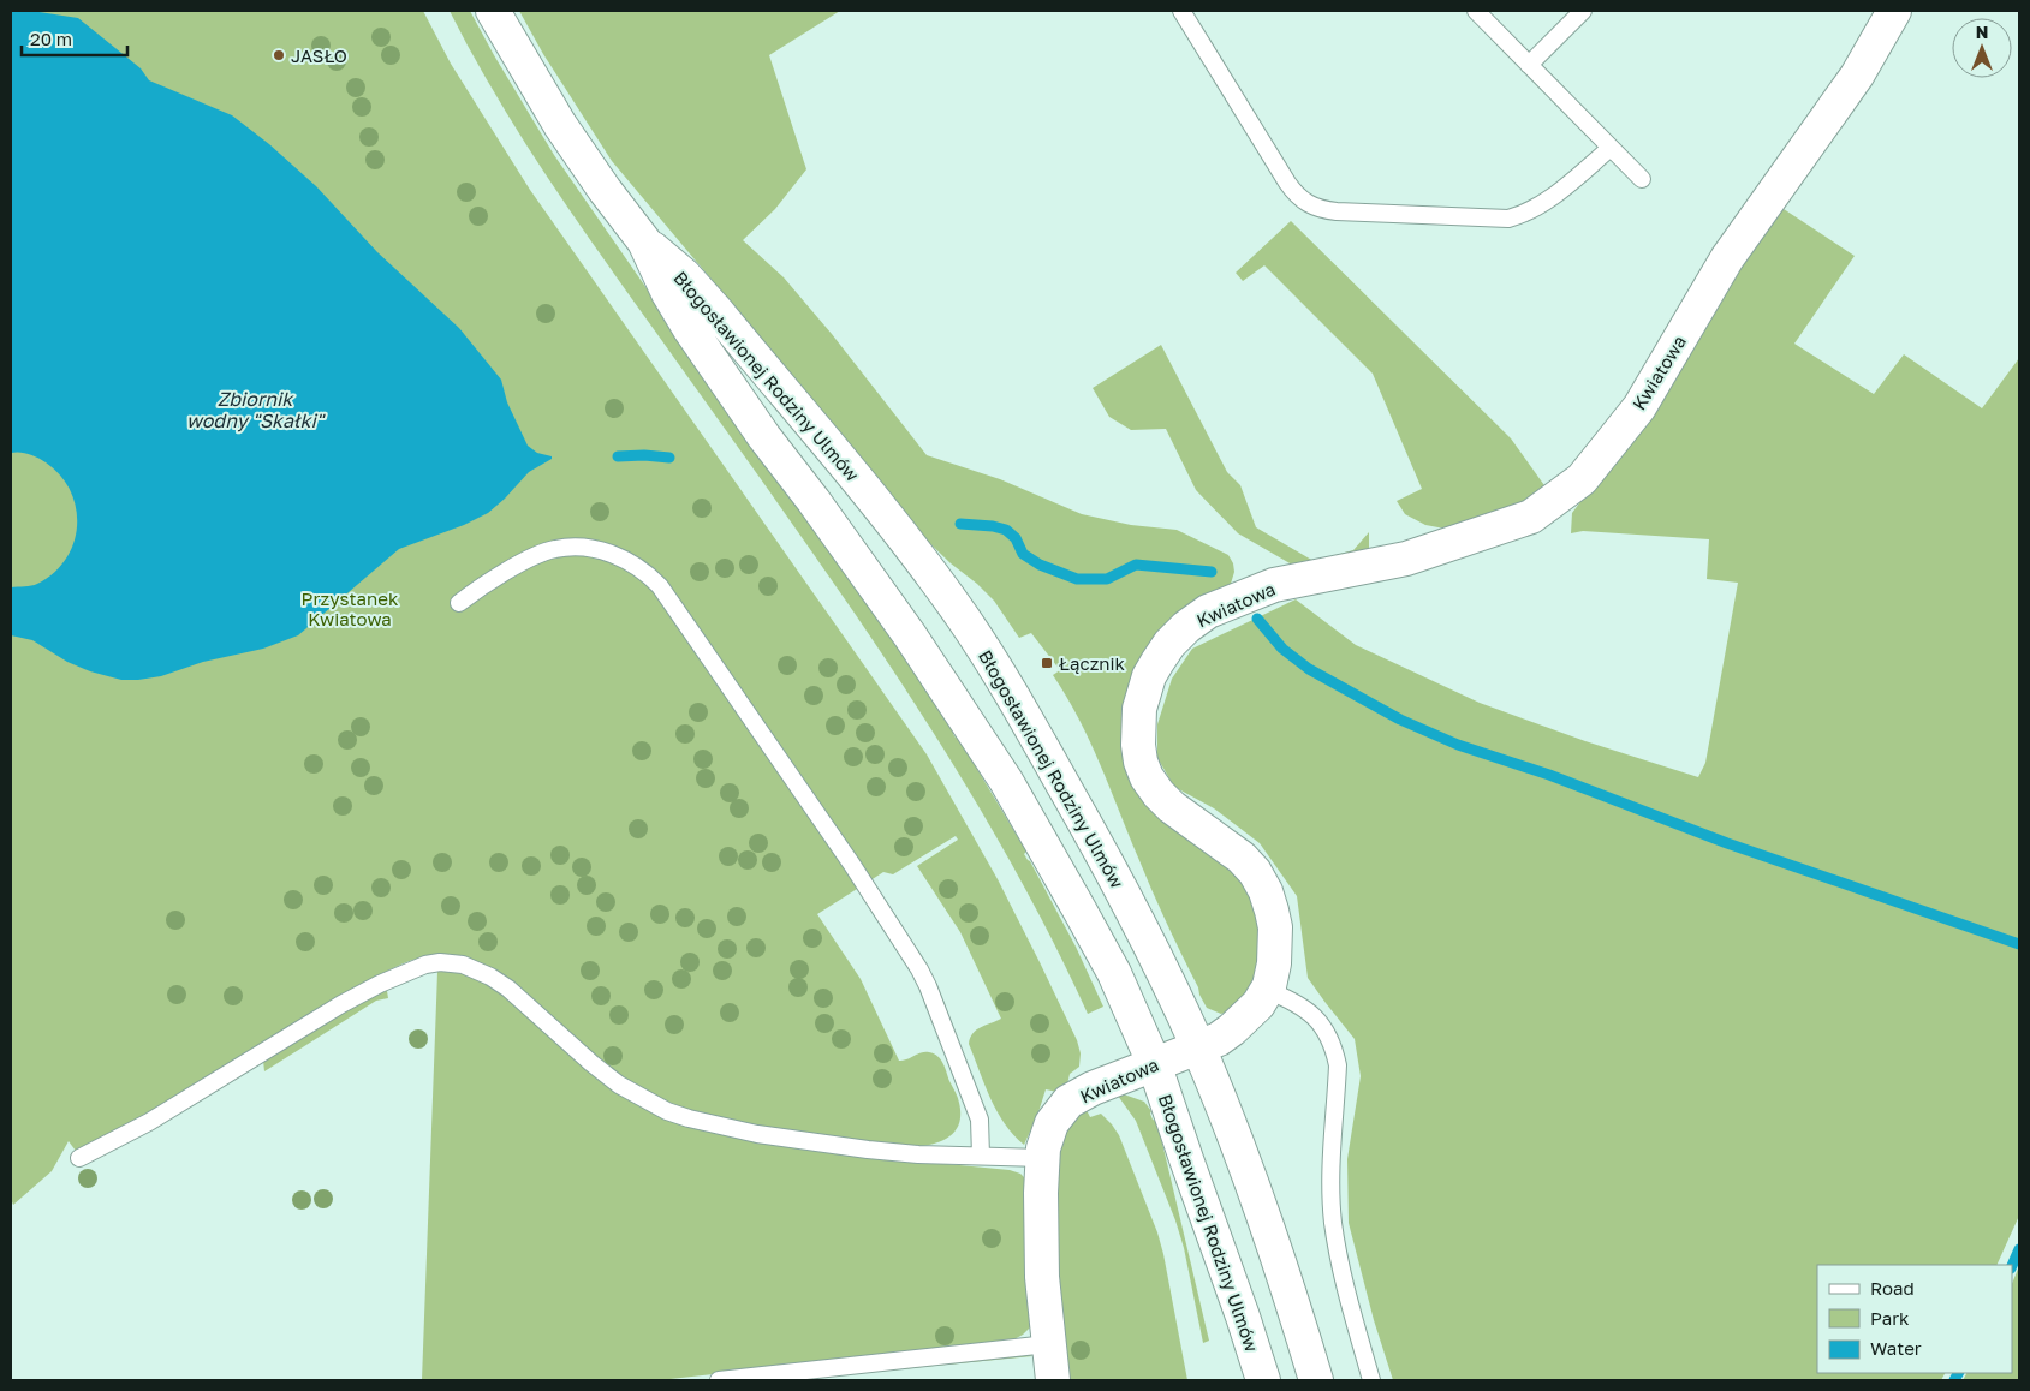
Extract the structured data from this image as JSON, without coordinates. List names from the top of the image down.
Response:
{
  "streets": {
    "main road": ["Kwiatowa", "Błogosławionej Rodziny Ulmów"]
  },
  "crossings": [
    ["Kwiatowa", "Błogosławionej Rodziny Ulmów"]
  ],
  "water": ["Zbiornik wodny \"Skałki\""],
  "parks": ["Przystanek Kwiatowa"],
  "places": {
    "other": ["JASŁO"],
    "transit": ["Łącznik"]
  },
  "legend": ["Road", "Park", "Water"],
  "scale_bar": "20 m",
  "north": "top"
}
